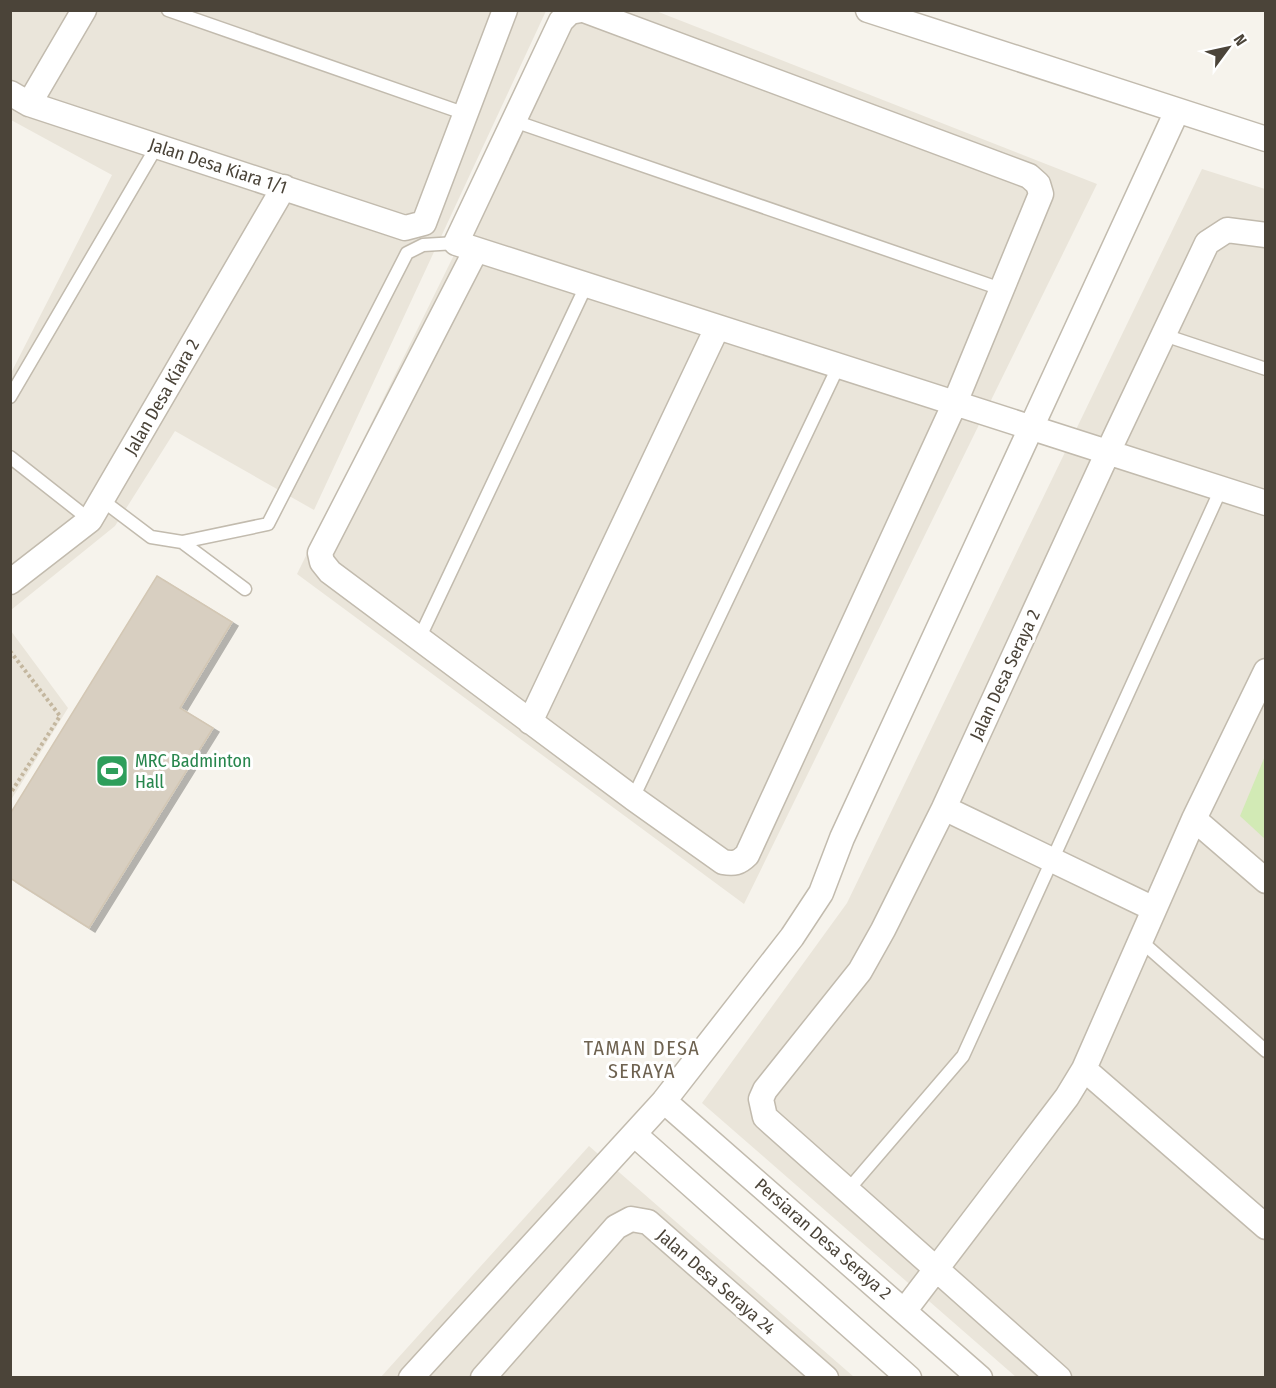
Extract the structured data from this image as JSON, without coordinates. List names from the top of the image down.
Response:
{
  "streets": {
    "street": [
      "Jalan Desa Kiara 1/1",
      "Jalan Desa Kiara 2",
      "Jalan Desa Seraya 2",
      "Persiaran Desa Seraya 2",
      "Jalan Desa Seraya 24"
    ]
  },
  "crossings": [
    ["Jalan Desa Kiara 1/1", "Jalan Desa Kiara 2"]
  ],
  "districts": ["TAMAN DESA SERAYA"],
  "places": {
    "sports": ["MRC Badminton Hall"]
  },
  "north": "top right"
}
